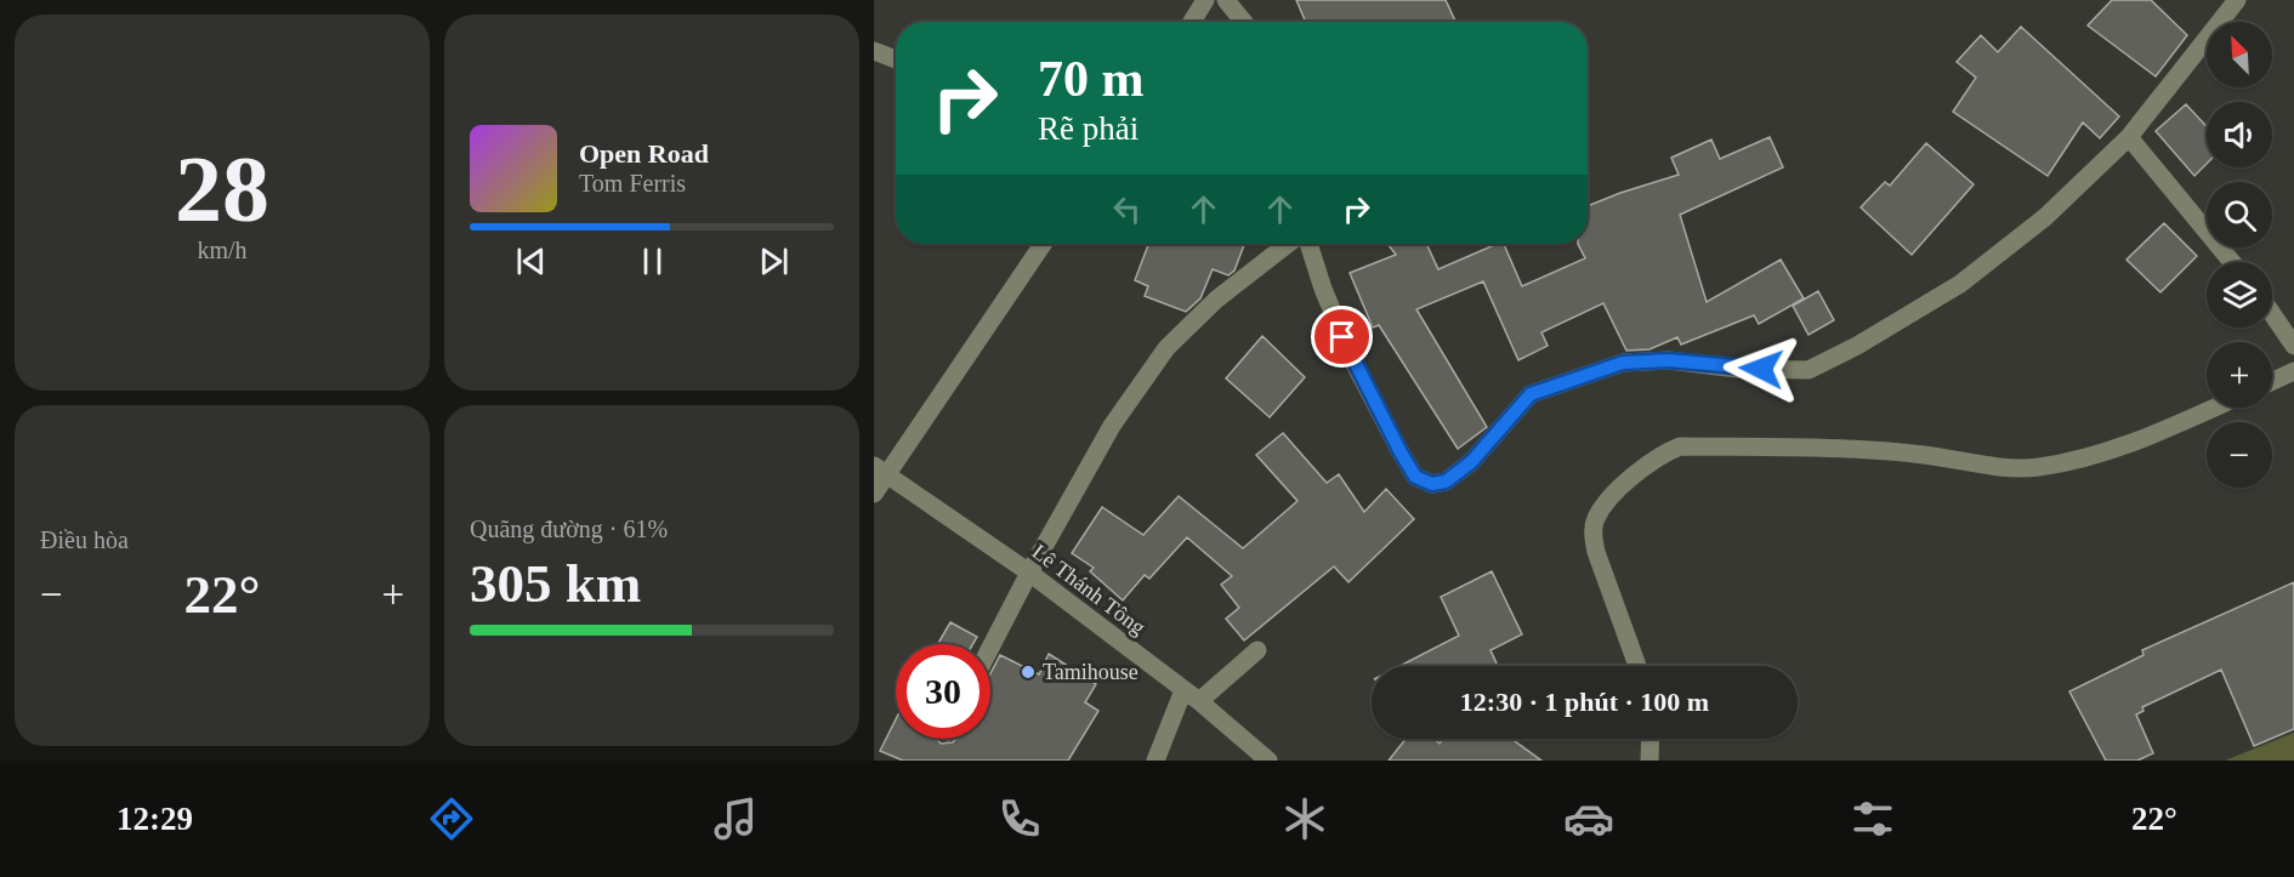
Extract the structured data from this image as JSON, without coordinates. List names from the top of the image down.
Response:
{
  "streets": {
    "street": ["Lê Thánh Tông"]
  },
  "places": ["Tamihouse"],
  "north": "top left",
  "page": {
    "tile": [
      ["28", "km/h"],
      "Điều hòa",
      ["Quãng đường · 61%", "305 km"]
    ],
    "map_buttons": ["+", "−"],
    "turn": ["70 m", "Rẽ phải"],
    "song": ["Open Road", "Tom Ferris"],
    "heat": ["−", "22°", "+"],
    "limit": "30",
    "trip": "12:30 · 1 phút · 100 m",
    "tabs": ["12:29", "22°"]
  }
}
